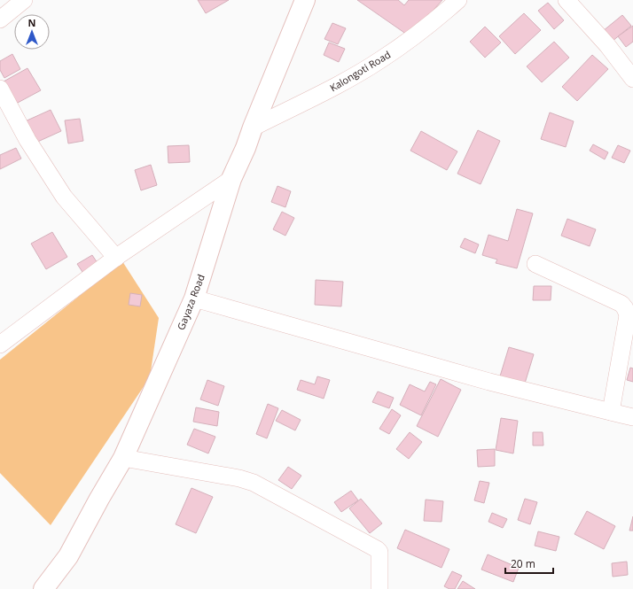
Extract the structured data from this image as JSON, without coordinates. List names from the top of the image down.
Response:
{
  "streets": {
    "main road": ["Gayaza Road"],
    "street": ["Kalongoti Road"]
  },
  "crossings": [
    ["Kalongoti Road", "Gayaza Road"]
  ],
  "scale_bar": "20 m",
  "north": "top"
}
